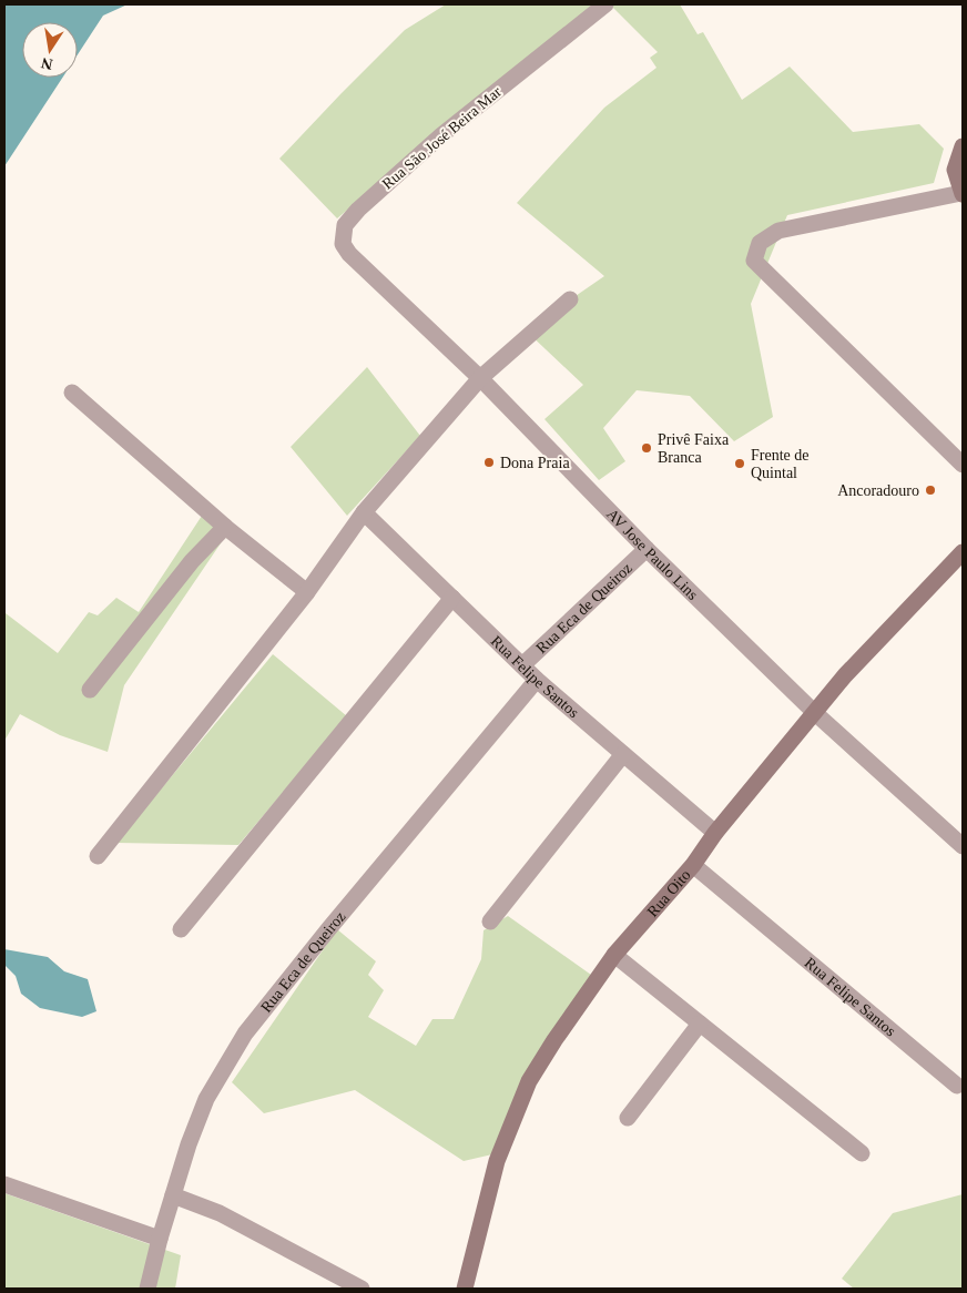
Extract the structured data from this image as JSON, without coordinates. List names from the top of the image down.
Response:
{
  "streets": {
    "main road": ["Rua Oito"],
    "street": [
      "Rua São José Beira Mar",
      "AV Jose Paulo Lins",
      "Rua Eca de Queiroz",
      "Rua Felipe Santos"
    ]
  },
  "crossings": [
    ["Rua São José Beira Mar", "AV Jose Paulo Lins"],
    ["AV Jose Paulo Lins", "Rua Eca de Queiroz"],
    ["AV Jose Paulo Lins", "Rua Oito"],
    ["Rua Eca de Queiroz", "Rua Felipe Santos"],
    ["Rua Felipe Santos", "Rua Oito"]
  ],
  "places": [
    "Privê Faixa Branca",
    "Dona Praia",
    "Frente de Quintal",
    "Ancoradouro"
  ],
  "north": "bottom"
}
